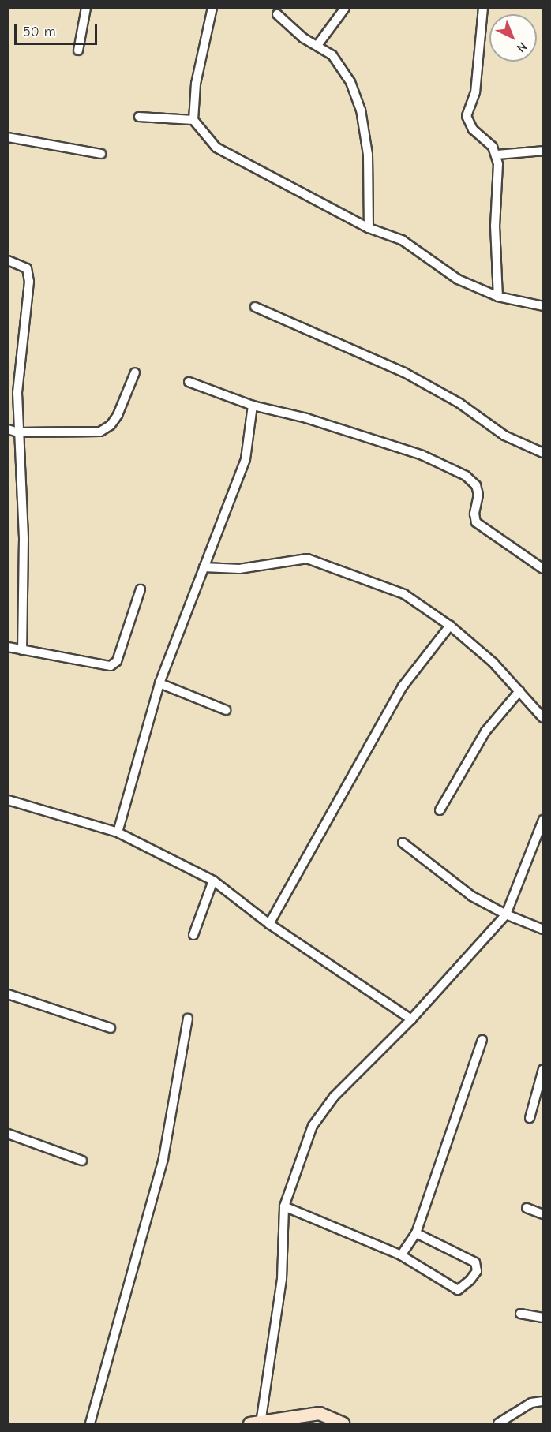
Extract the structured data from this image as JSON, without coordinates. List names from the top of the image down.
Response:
{
  "scale_bar": "50 m",
  "north": "bottom right"
}
